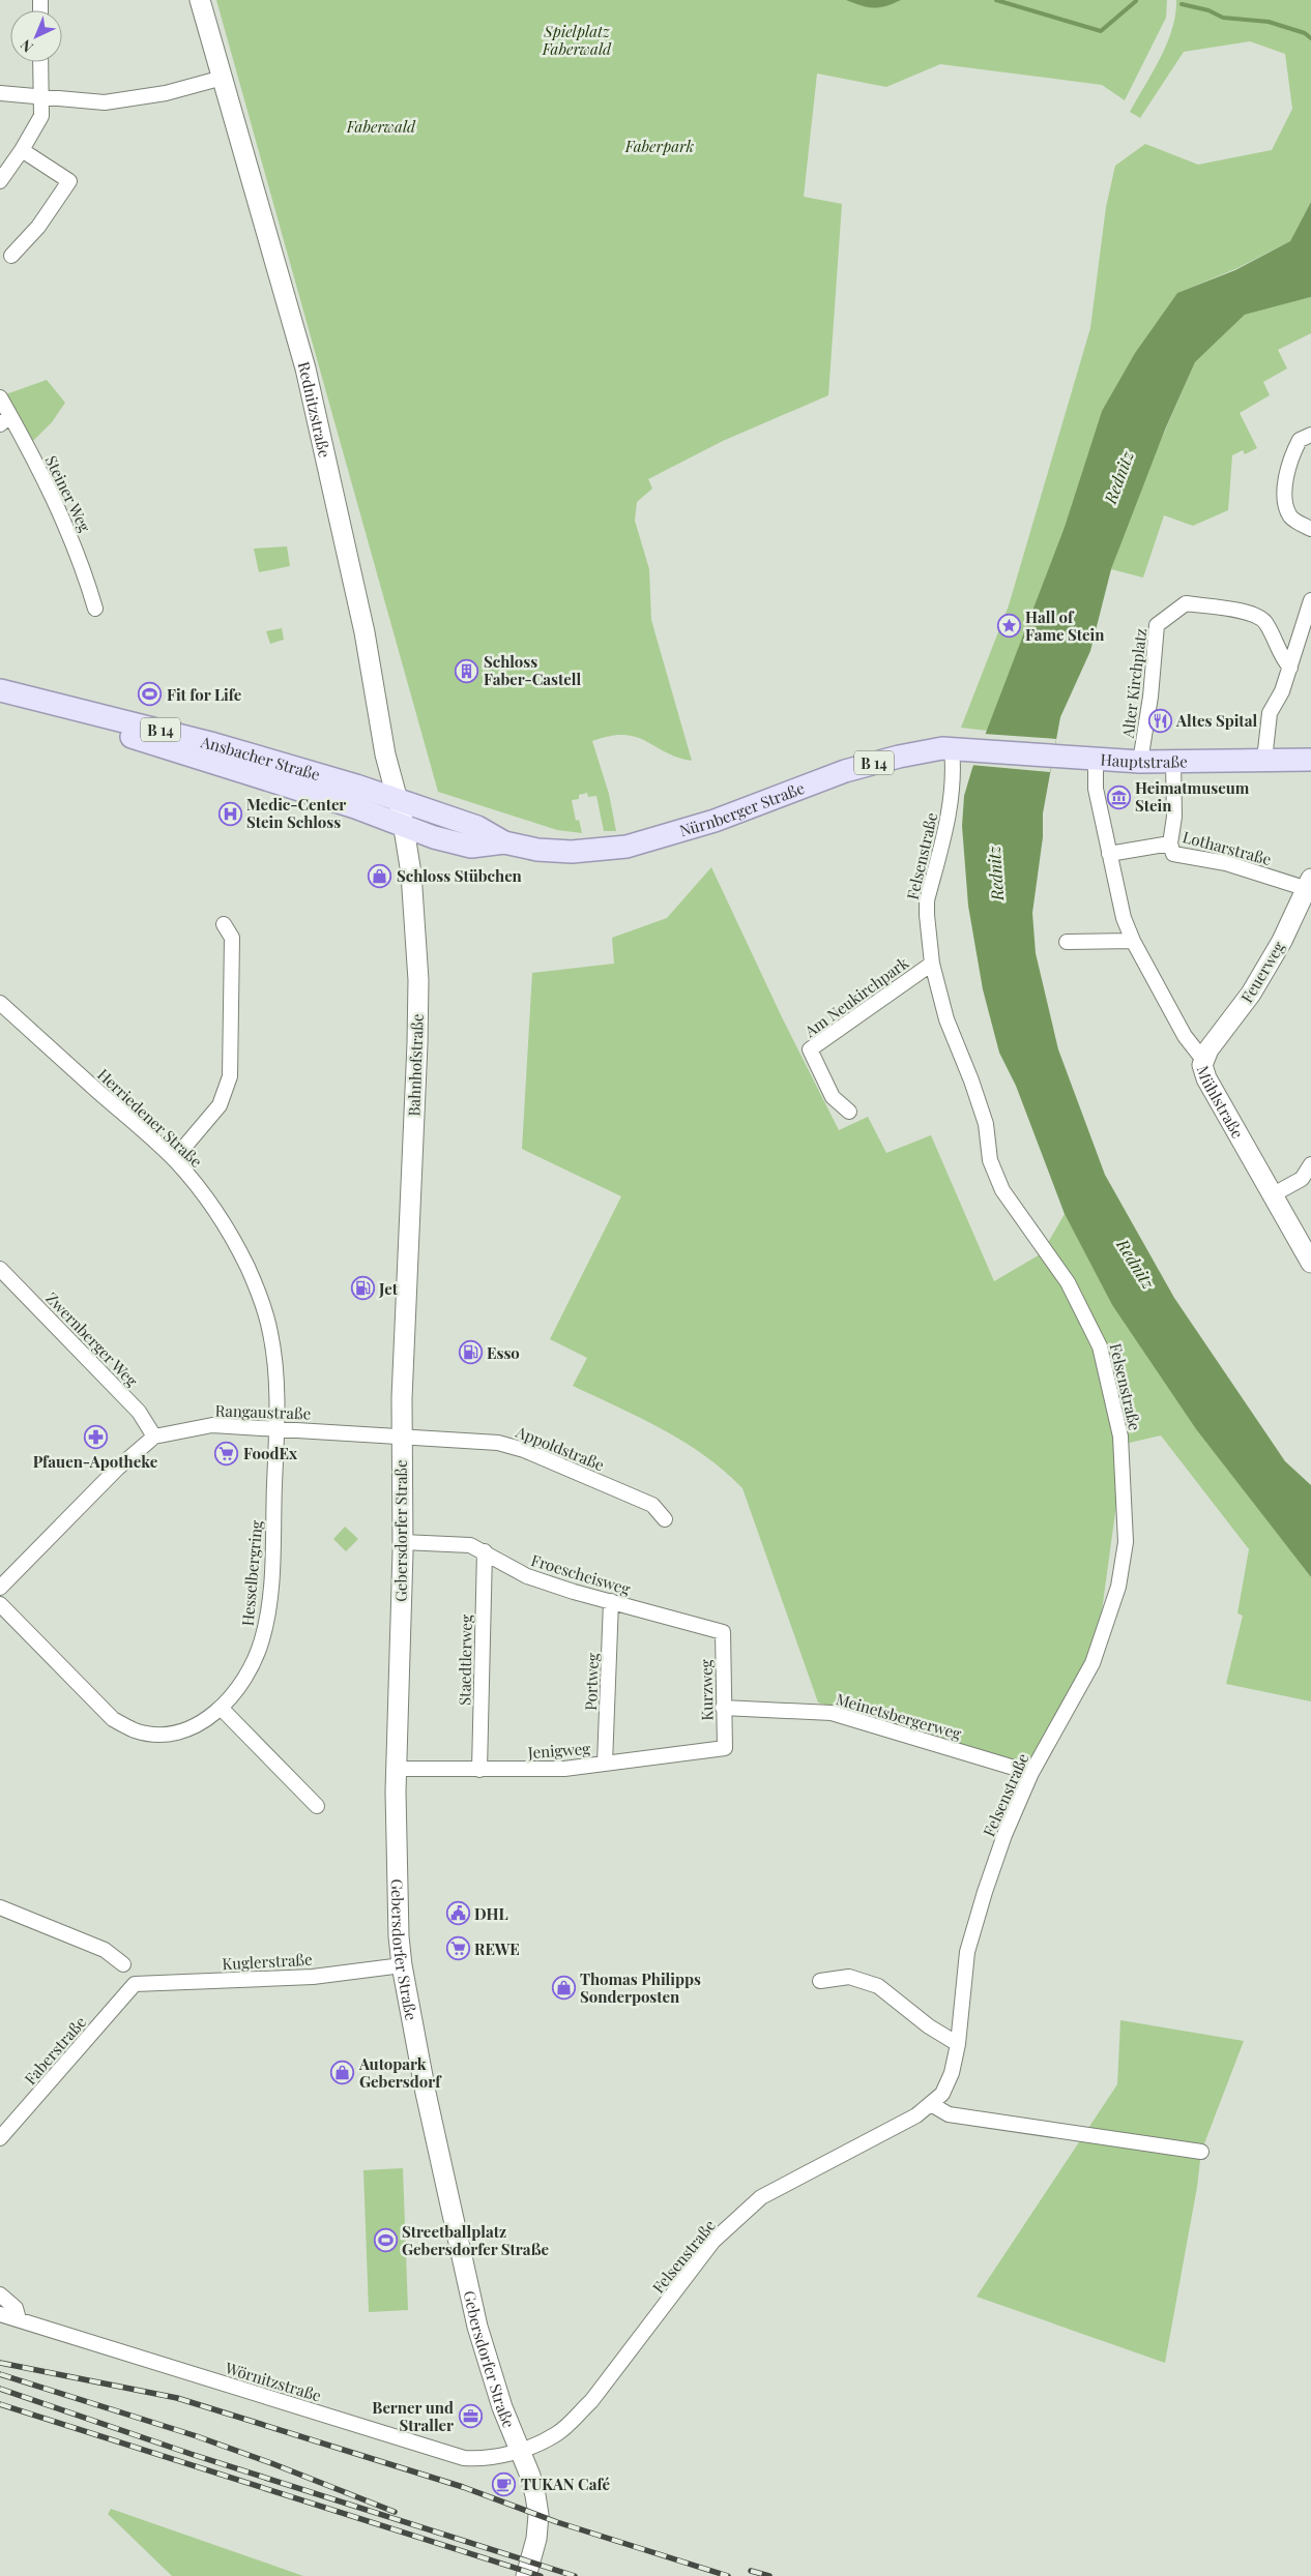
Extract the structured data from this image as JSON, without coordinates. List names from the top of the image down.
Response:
{
  "streets": {
    "main road": [
      "Rednitzstraße",
      "B 14",
      "Ansbacher Straße",
      "Hauptstraße",
      "Nürnberger Straße",
      "Feuerweg",
      "Bahnhofstraße",
      "Mühlstraße",
      "Gebersdorfer Straße"
    ],
    "street": [
      "Steiner Weg",
      "Alter Kirchplatz",
      "Lotharstraße",
      "Felsenstraße",
      "Am Neukirchpark",
      "Herriedener Straße",
      "Zwernberger Weg",
      "Rangaustraße",
      "Appoldstraße",
      "Hesselbergring",
      "Froescheisweg",
      "Staedtlerweg",
      "Portweg",
      "Kurzweg",
      "Meinetsbergerweg",
      "Jenigweg",
      "Kuglerstraße",
      "Faberstraße",
      "Wörnitzstraße"
    ]
  },
  "crossings": [
    ["Rednitzstraße", "Ansbacher Straße"],
    ["Rednitzstraße", "Nürnberger Straße"],
    ["Rednitzstraße", "Bahnhofstraße"],
    ["Alter Kirchplatz", "Hauptstraße"],
    ["Ansbacher Straße", "Nürnberger Straße"],
    ["Ansbacher Straße", "Bahnhofstraße"],
    ["Hauptstraße", "Nürnberger Straße"],
    ["Hauptstraße", "Mühlstraße"],
    ["Nürnberger Straße", "Felsenstraße"],
    ["Nürnberger Straße", "Bahnhofstraße"],
    ["Lotharstraße", "Feuerweg"],
    ["Lotharstraße", "Mühlstraße"],
    ["Felsenstraße", "Am Neukirchpark"],
    ["Felsenstraße", "Gebersdorfer Straße"],
    ["Felsenstraße", "Meinetsbergerweg"],
    ["Felsenstraße", "Wörnitzstraße"],
    ["Feuerweg", "Mühlstraße"],
    ["Bahnhofstraße", "Gebersdorfer Straße"],
    ["Herriedener Straße", "Rangaustraße"],
    ["Herriedener Straße", "Hesselbergring"],
    ["Zwernberger Weg", "Rangaustraße"],
    ["Rangaustraße", "Appoldstraße"],
    ["Rangaustraße", "Gebersdorfer Straße"],
    ["Rangaustraße", "Hesselbergring"],
    ["Appoldstraße", "Gebersdorfer Straße"],
    ["Gebersdorfer Straße", "Froescheisweg"],
    ["Gebersdorfer Straße", "Jenigweg"],
    ["Gebersdorfer Straße", "Kuglerstraße"],
    ["Gebersdorfer Straße", "Wörnitzstraße"],
    ["Froescheisweg", "Staedtlerweg"],
    ["Froescheisweg", "Portweg"],
    ["Froescheisweg", "Kurzweg"],
    ["Staedtlerweg", "Jenigweg"],
    ["Portweg", "Jenigweg"],
    ["Kurzweg", "Meinetsbergerweg"],
    ["Kurzweg", "Jenigweg"],
    ["Kuglerstraße", "Faberstraße"]
  ],
  "water": ["Rednitz"],
  "parks": ["Spielplatz Faberwald", "Faberwald", "Faberpark"],
  "places": {
    "place": ["Hall of Fame Stein"],
    "building": ["Schloss Faber-Castell"],
    "sports": ["Fit for Life", "Streetballplatz Gebersdorfer Straße"],
    "restaurant": ["Altes Spital"],
    "museum": ["Heimatmuseum Stein"],
    "hospital": ["Medic-Center Stein Schloss"],
    "shop": ["Schloss Stübchen", "Thomas Philipps Sonderposten", "Autopark Gebersdorf"],
    "fuel station": ["Jet", "Esso"],
    "pharmacy": ["Pfauen-Apotheke"],
    "supermarket": ["FoodEx", "REWE"],
    "public building": ["DHL"],
    "office": ["Berner und Straller"],
    "cafe": ["TUKAN Café"]
  },
  "north": "bottom left"
}
